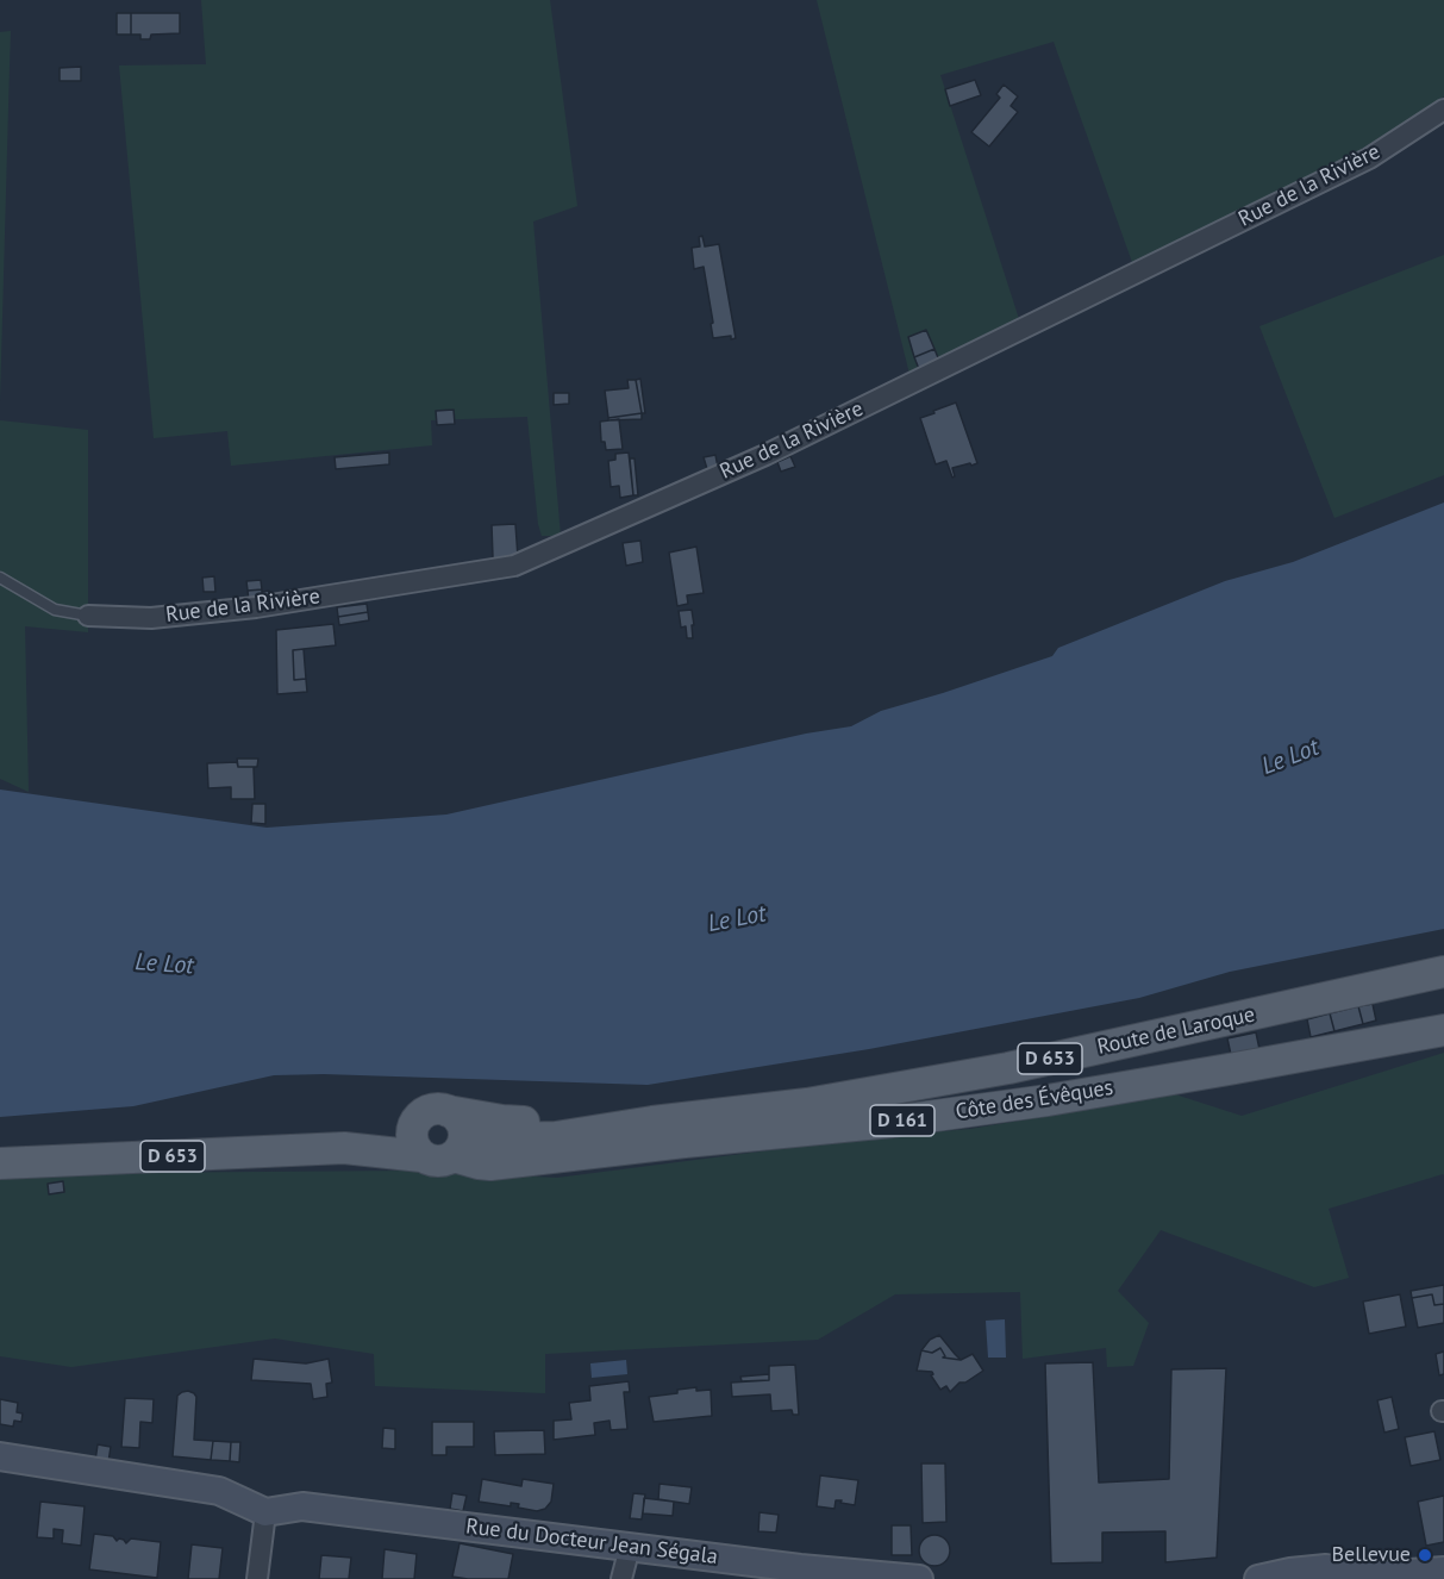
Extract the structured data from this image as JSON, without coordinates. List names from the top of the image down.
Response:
{
  "streets": {
    "main road": [
      "Route de Laroque",
      "D 653",
      "Côte des Évêques",
      "D 161"
    ],
    "street": ["Rue de la Rivière", "Rue du Docteur Jean Ségala"]
  },
  "crossings": [
    ["Route de Laroque", "D 653"],
    ["Route de Laroque", "Côte des Évêques"],
    ["D 653", "Côte des Évêques"]
  ],
  "water": ["Le Lot"],
  "places": ["Bellevue"]
}
